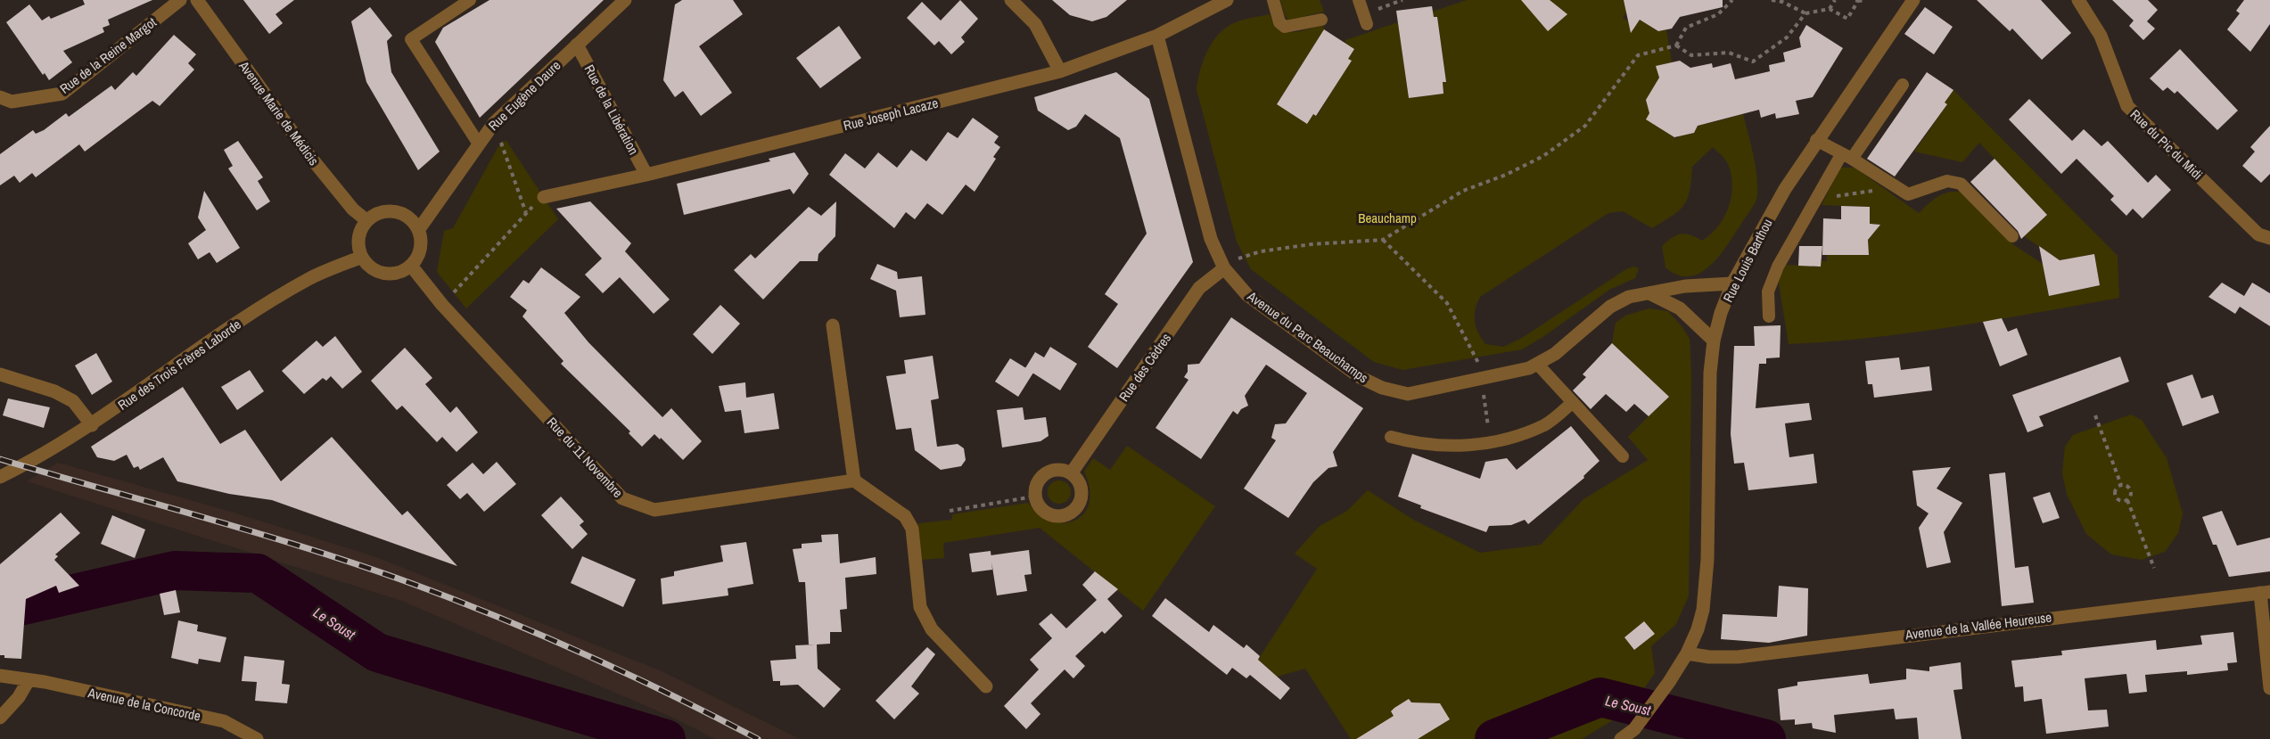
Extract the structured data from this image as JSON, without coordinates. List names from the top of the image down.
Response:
{
  "streets": {
    "street": [
      "Rue de la Reine Margot",
      "Rue Eugène Daure",
      "Rue de la Libération",
      "Avenue Marie de Médicis",
      "Rue Joseph Lacaze",
      "Rue du Pic du Midi",
      "Rue Louis Barthou",
      "Avenue du Parc Beauchamps",
      "Rue des Trois Frères Laborde",
      "Rue des Cèdres",
      "Rue du 11 Novembre",
      "Avenue de la Vallée Heureuse",
      "Avenue de la Concorde"
    ]
  },
  "crossings": [
    ["Rue Eugène Daure", "Rue de la Libération"],
    ["Rue Eugène Daure", "Avenue Marie de Médicis"],
    ["Rue Eugène Daure", "Rue des Trois Frères Laborde"],
    ["Rue Eugène Daure", "Rue du 11 Novembre"],
    ["Rue de la Libération", "Rue Joseph Lacaze"],
    ["Avenue Marie de Médicis", "Rue des Trois Frères Laborde"],
    ["Avenue Marie de Médicis", "Rue du 11 Novembre"],
    ["Rue Joseph Lacaze", "Avenue du Parc Beauchamps"],
    ["Rue Louis Barthou", "Avenue du Parc Beauchamps"],
    ["Rue Louis Barthou", "Avenue de la Vallée Heureuse"],
    ["Avenue du Parc Beauchamps", "Rue des Cèdres"],
    ["Rue des Trois Frères Laborde", "Rue du 11 Novembre"]
  ],
  "water": ["Le Soust"],
  "parks": ["Beauchamp"]
}
